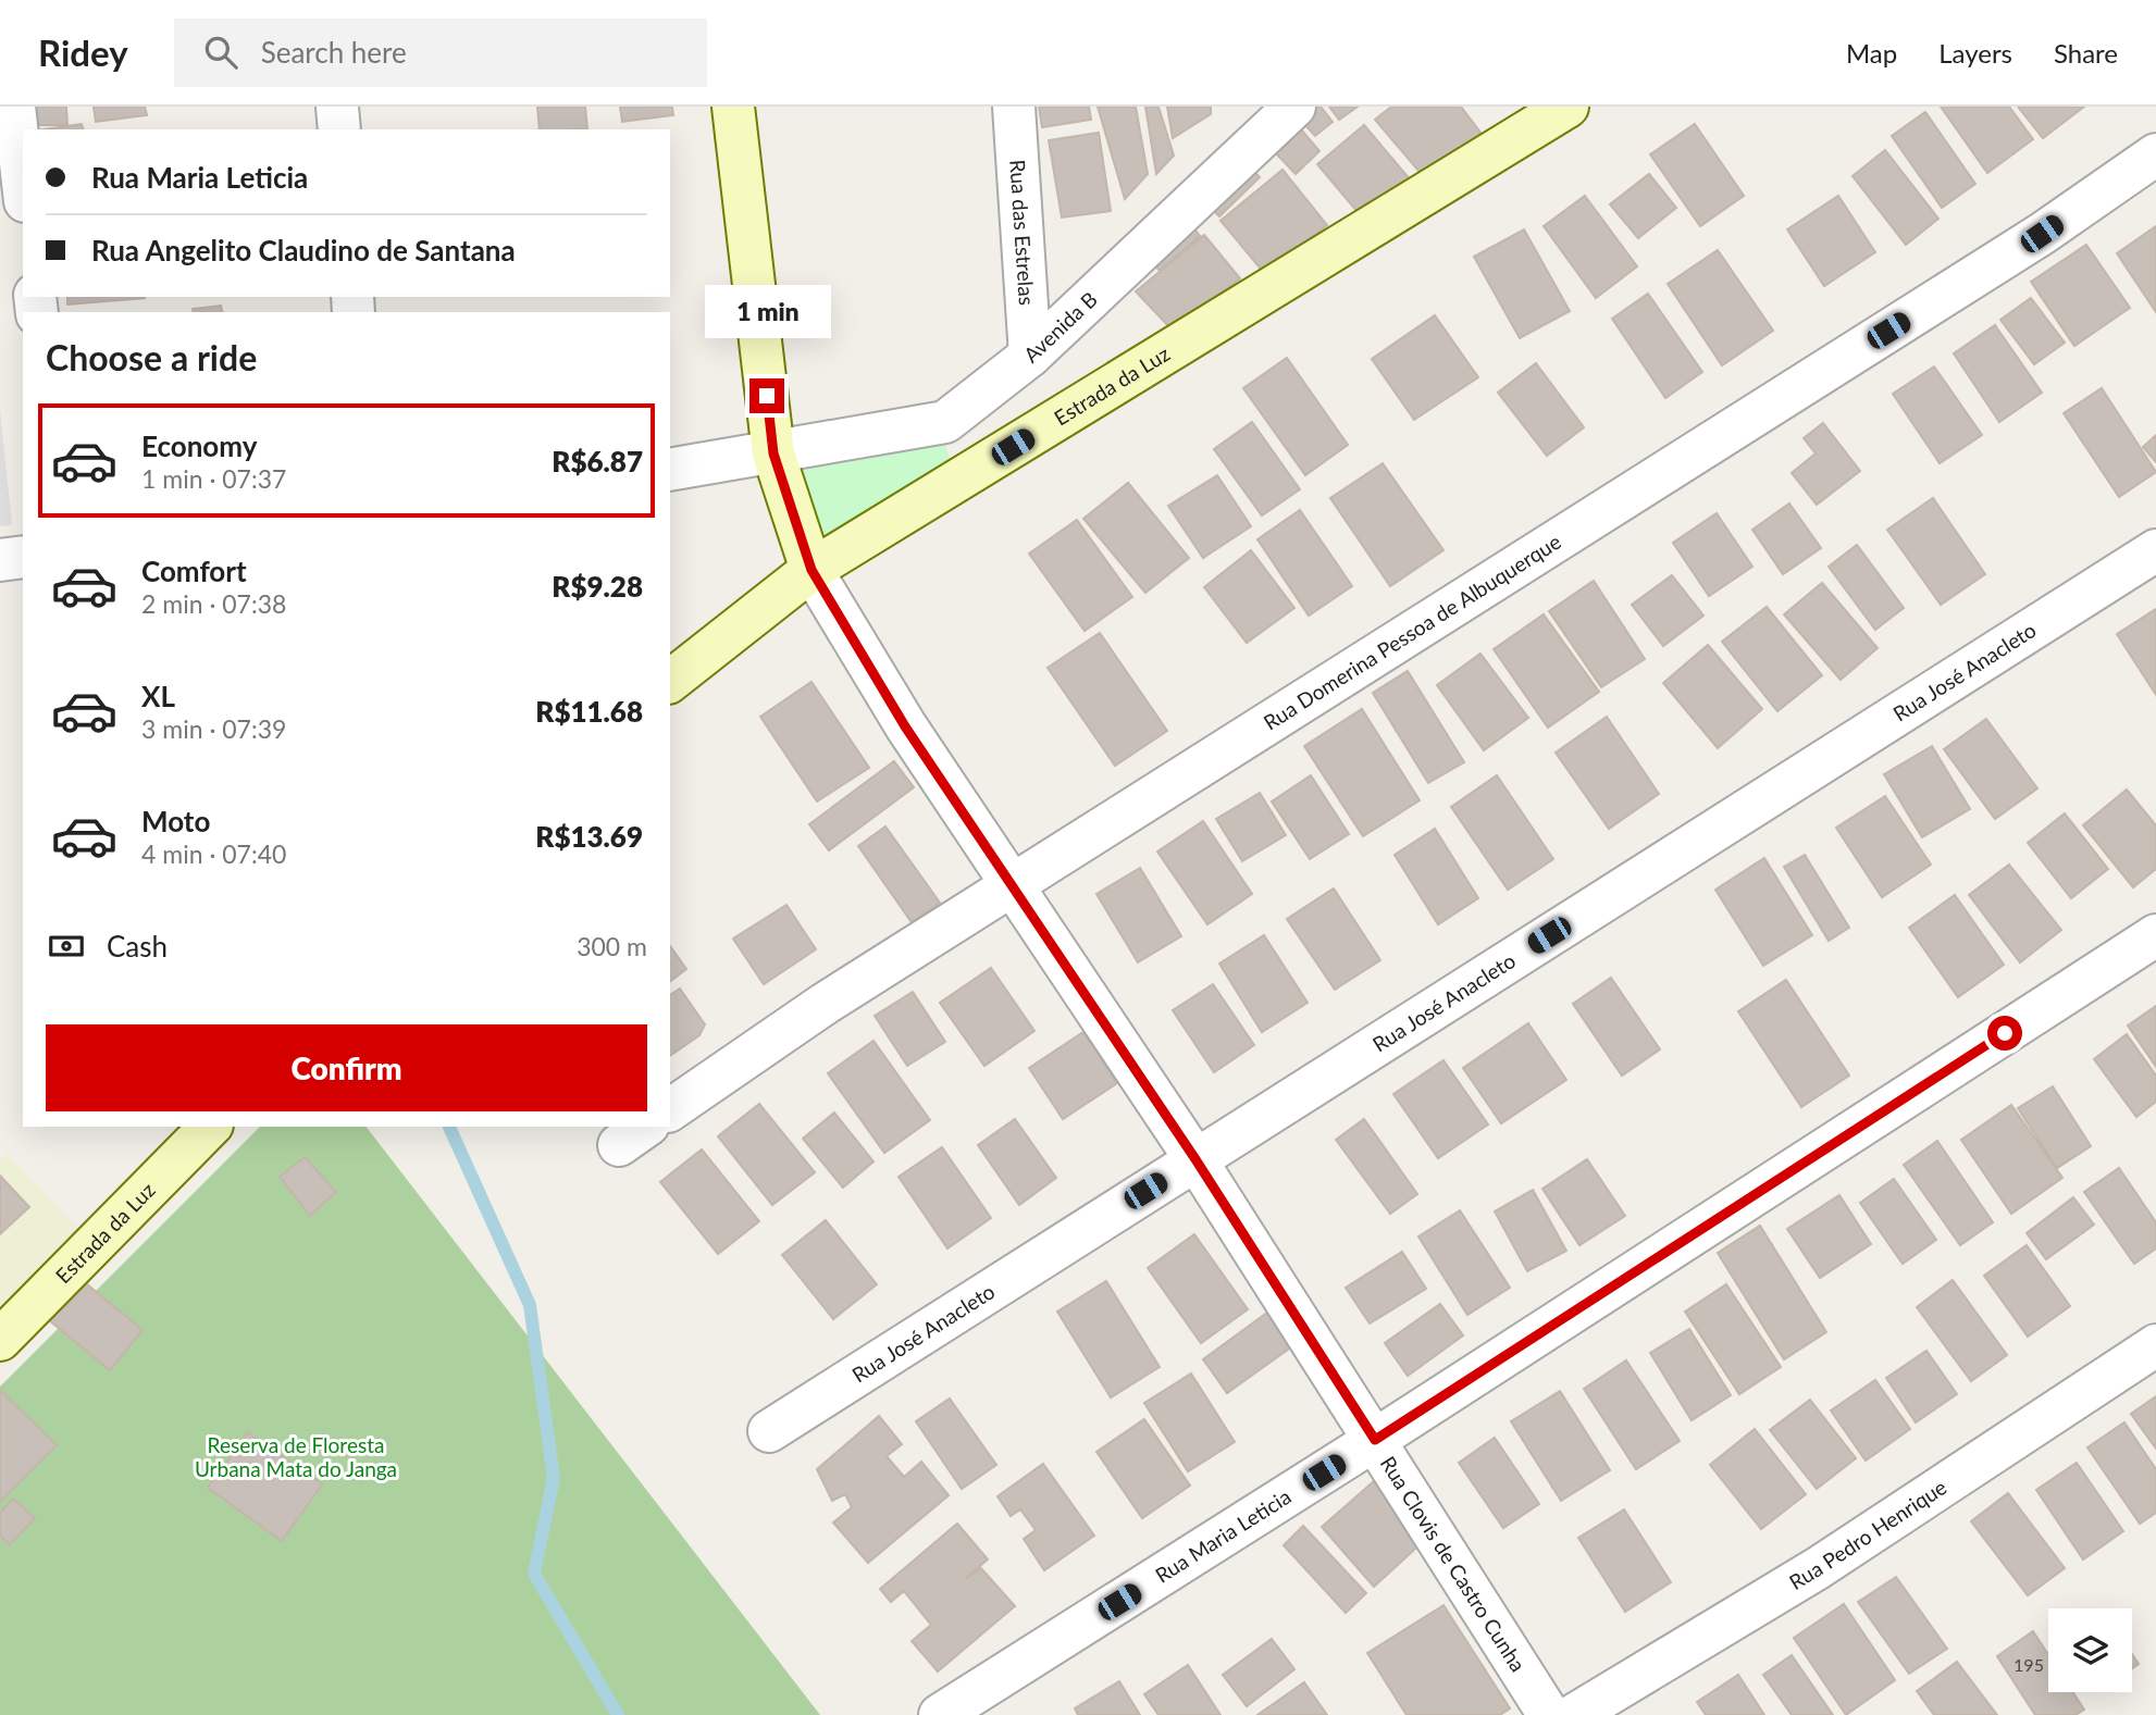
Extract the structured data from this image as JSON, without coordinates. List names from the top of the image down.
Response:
{
  "streets": {
    "main road": ["Estrada da Luz"],
    "street": [
      "Rua das Estrelas",
      "Avenida B",
      "Rua Domerina Pessoa de Albuquerque",
      "Rua José Anacleto",
      "Rua Pedro Henrique",
      "Rua Maria Leticia",
      "Rua Clovis de Castro Cunha"
    ]
  },
  "crossings": [
    ["Rua das Estrelas", "Avenida B"],
    ["Estrada da Luz", "Rua Clovis de Castro Cunha"],
    ["Rua Domerina Pessoa de Albuquerque", "Rua Clovis de Castro Cunha"],
    ["Rua José Anacleto", "Rua Clovis de Castro Cunha"],
    ["Rua Maria Leticia", "Rua Clovis de Castro Cunha"]
  ],
  "parks": ["Reserva de Floresta Urbana Mata do Janga"],
  "house_numbers": ["195"],
  "page": {
    "header": "Ridey",
    "search": "Search here",
    "nav": ["Map", "Layers", "Share"],
    "banner": ["Rua Maria Leticia", "Rua Angelito Claudino de Santana"],
    "bubble": "1 min",
    "heading": "Choose a ride",
    "list": [
      {
        "name": "Economy",
        "note": "1 min · 07:37",
        "value": "R$6.87"
      },
      {
        "name": "Comfort",
        "note": "2 min · 07:38",
        "value": "R$9.28"
      },
      {
        "name": "XL",
        "note": "3 min · 07:39",
        "value": "R$11.68"
      },
      {
        "name": "Moto",
        "note": "4 min · 07:40",
        "value": "R$13.69"
      }
    ],
    "pay": ["Cash", "300 m"],
    "buttons": "Confirm"
  }
}
